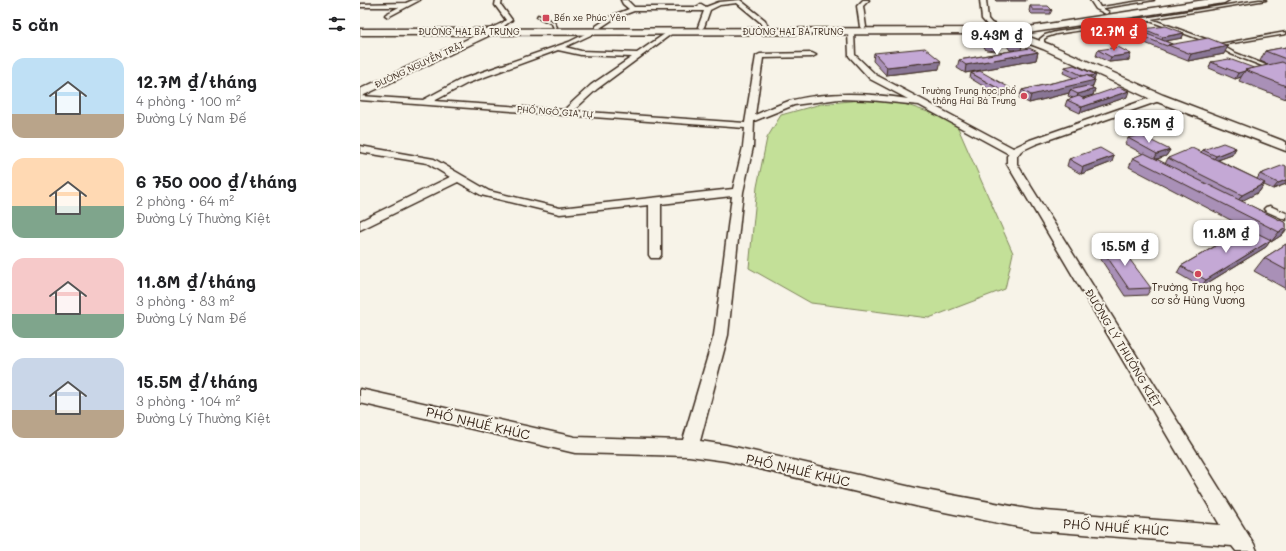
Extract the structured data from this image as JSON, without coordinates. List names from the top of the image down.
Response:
{
  "streets": {
    "highway": ["ĐƯỜNG HAI BÀ TRƯNG"],
    "street": [
      "ĐƯỜNG NGUYỄN TRÃI",
      "PHỐ NGÔ GIA TỰ",
      "ĐƯỜNG LÝ THƯỜNG KIỆT",
      "PHỐ NHUẾ KHÚC"
    ]
  },
  "crossings": [
    ["ĐƯỜNG HAI BÀ TRƯNG", "ĐƯỜNG NGUYỄN TRÃI"],
    ["ĐƯỜNG LÝ THƯỜNG KIỆT", "PHỐ NHUẾ KHÚC"]
  ],
  "places": {
    "transit": ["Bến xe Phúc Yên"],
    "other": ["Trường Trung học phổ thông Hai Bà Trưng", "Trường Trung học cơ sở Hùng Vương"]
  },
  "page": {
    "heading": "5 căn",
    "price": [
      "12.7M ₫",
      "9.43M ₫",
      "6.75M ₫",
      "11.8M ₫",
      "15.5M ₫"
    ],
    "list": [
      {
        "name": "12.7M ₫/tháng",
        "note": "4 phòng · 100 m² · Đường Lý Nam Đế"
      },
      {
        "name": "6 750 000 ₫/tháng",
        "note": "2 phòng · 64 m² · Đường Lý Thường Kiệt"
      },
      {
        "name": "11.8M ₫/tháng",
        "note": "3 phòng · 83 m² · Đường Lý Nam Đế"
      },
      {
        "name": "15.5M ₫/tháng",
        "note": "3 phòng · 104 m² · Đường Lý Thường Kiệt"
      }
    ]
  }
}
